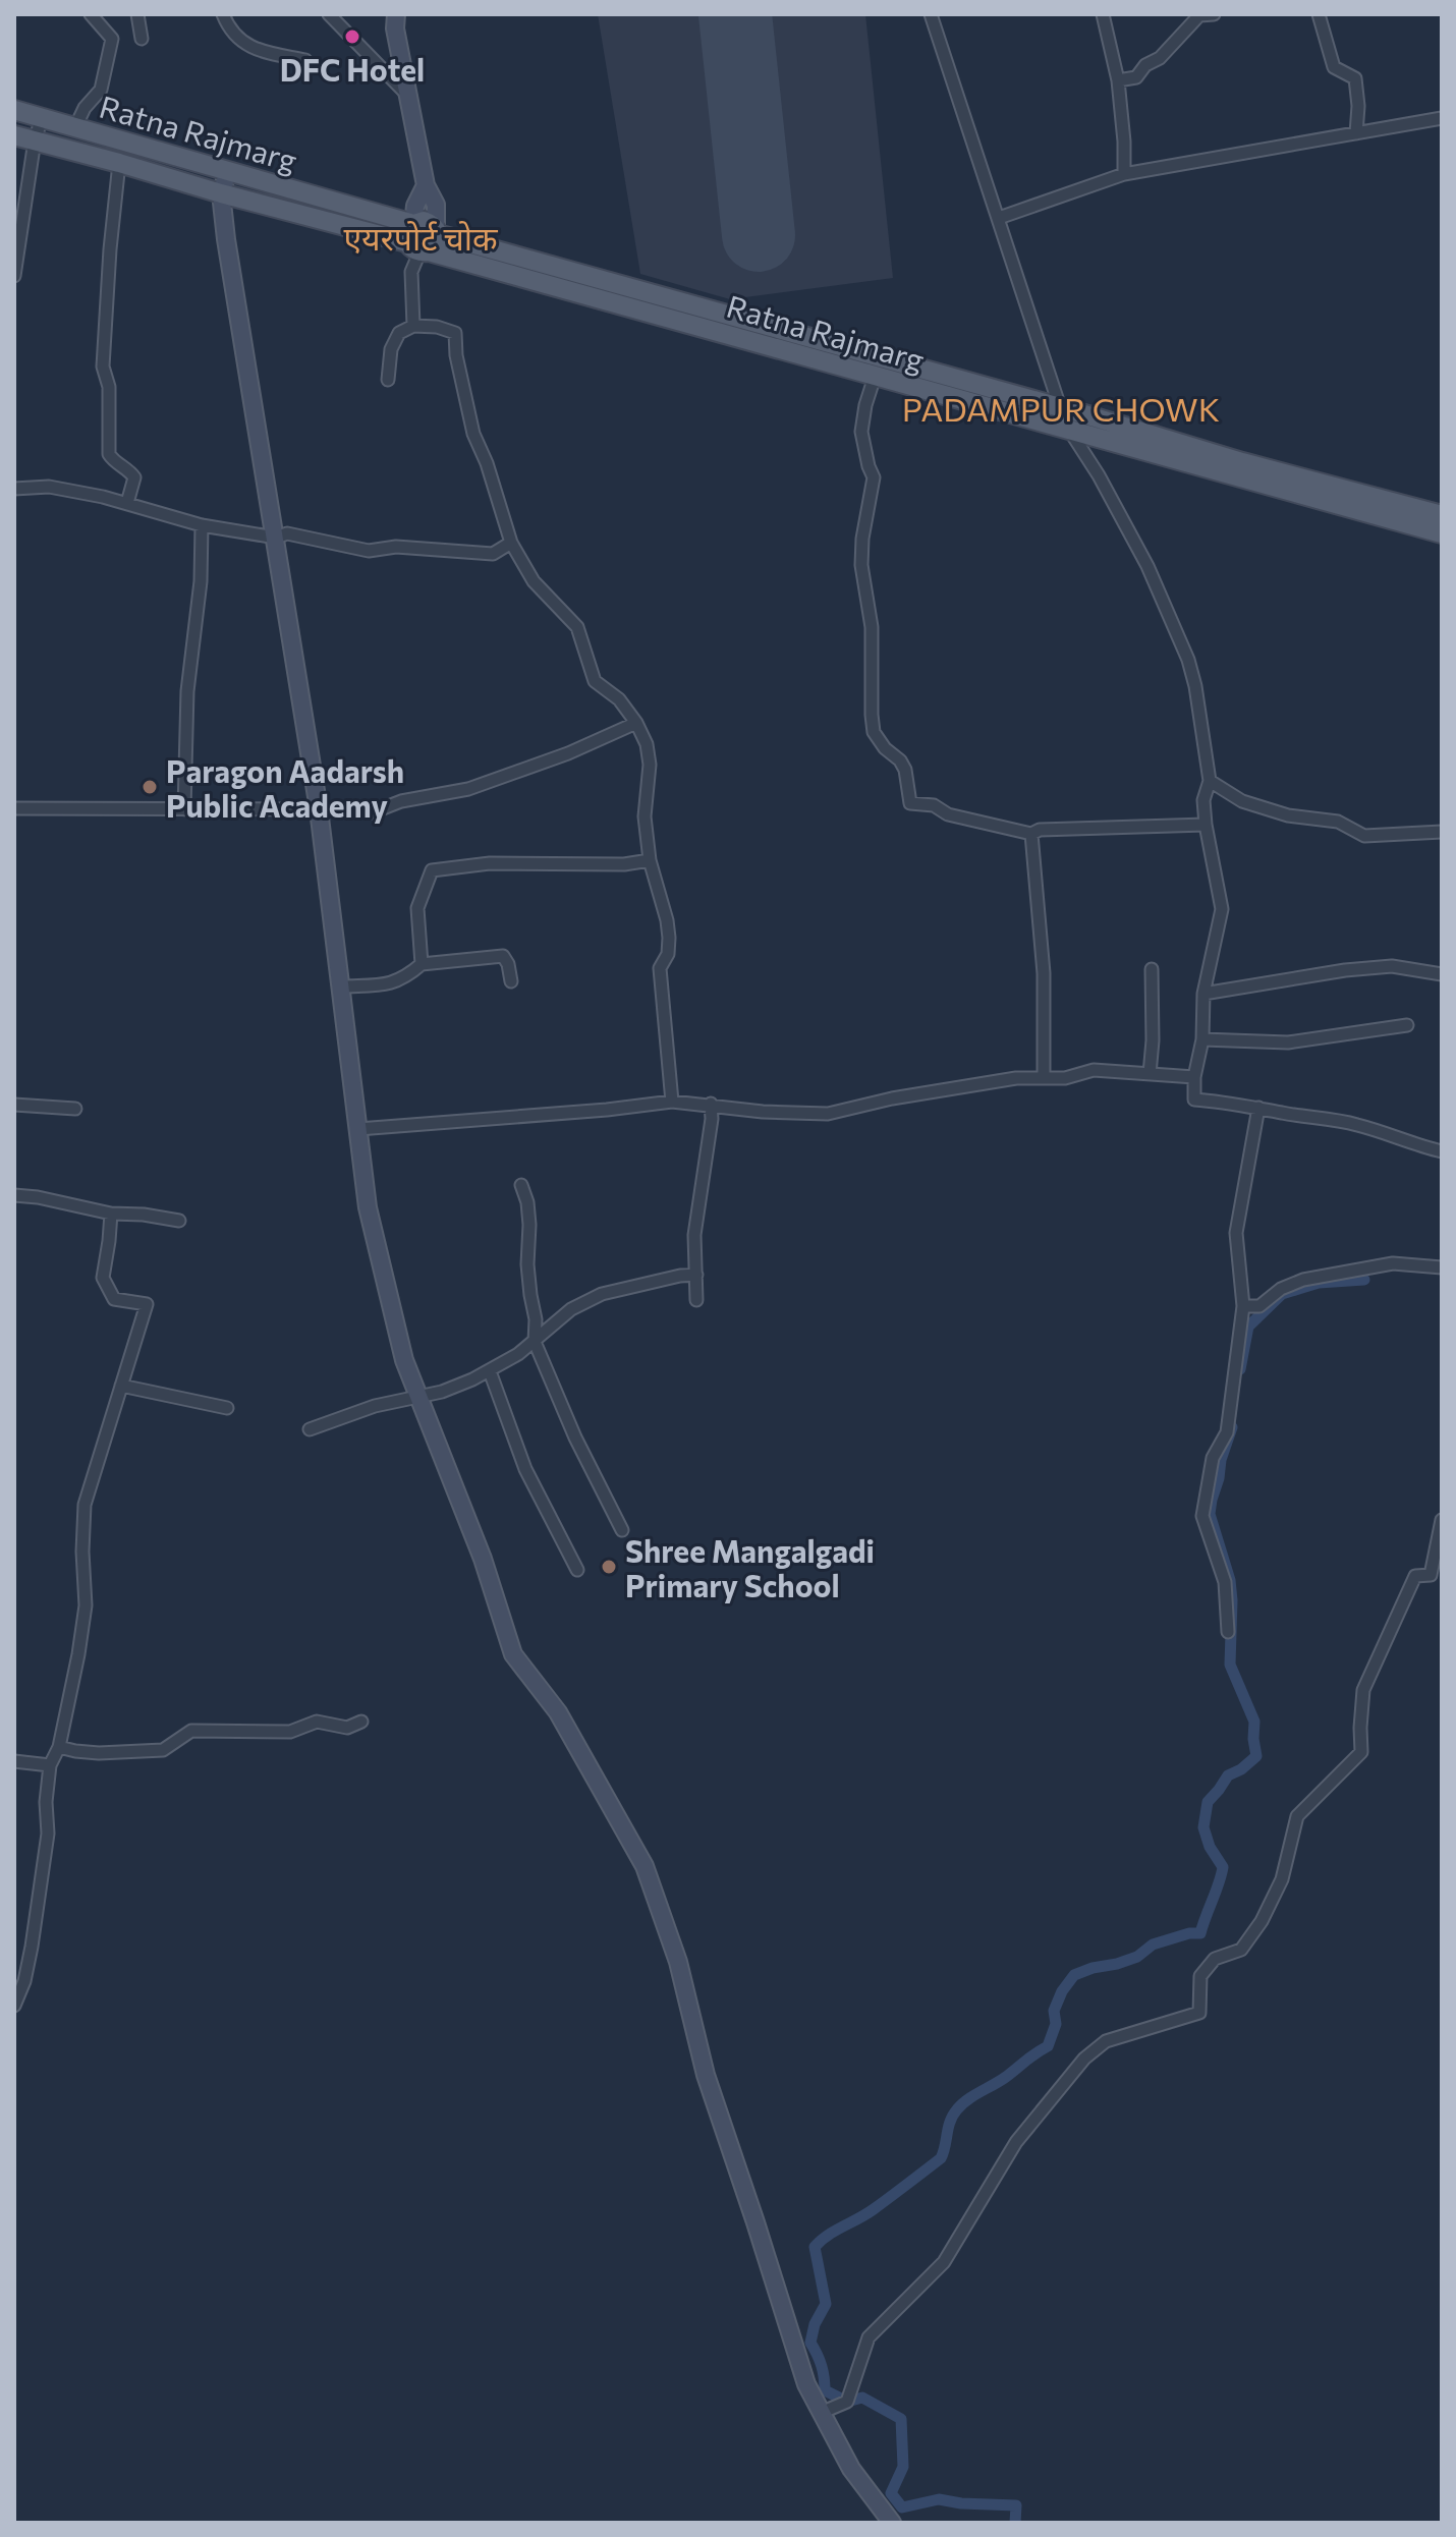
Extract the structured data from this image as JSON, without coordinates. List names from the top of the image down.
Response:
{
  "streets": {
    "main road": ["Ratna Rajmarg"]
  },
  "districts": ["एयरपोर्ट चोक", "PADAMPUR CHOWK"],
  "places": ["DFC Hotel", "Paragon Aadarsh Public Academy", "Shree Mangalgadi Primary School"]
}
